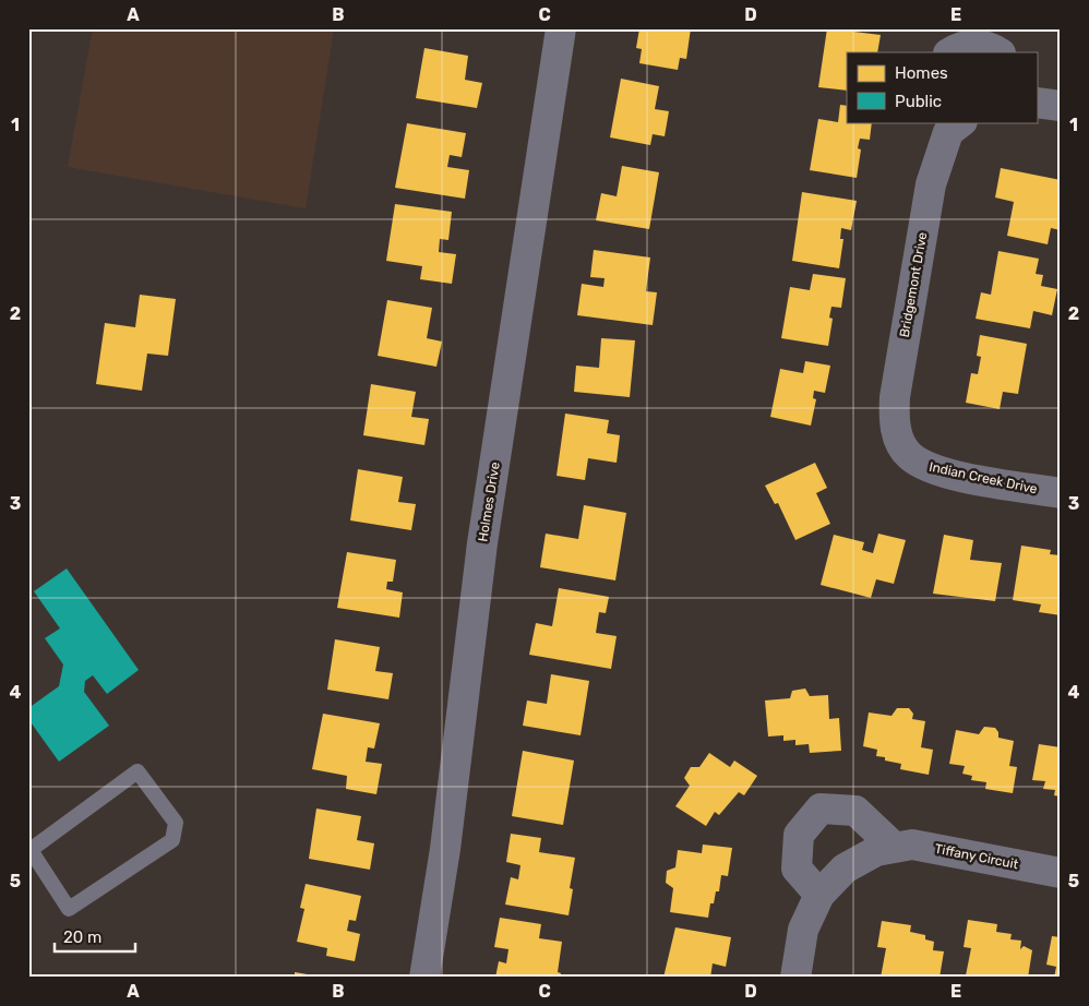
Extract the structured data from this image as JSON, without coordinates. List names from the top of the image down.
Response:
{
  "streets": {
    "street": [
      "Bridgemont Drive",
      "Indian Creek Drive",
      "Holmes Drive",
      "Tiffany Circuit"
    ]
  },
  "crossings": [
    ["Bridgemont Drive", "Indian Creek Drive"]
  ],
  "legend": ["Homes", "Public"],
  "scale_bar": "20 m",
  "grid": {
    "columns": [
      "A",
      "B",
      "C",
      "D",
      "E"
    ],
    "rows": [
      "1",
      "2",
      "3",
      "4",
      "5"
    ]
  }
}
